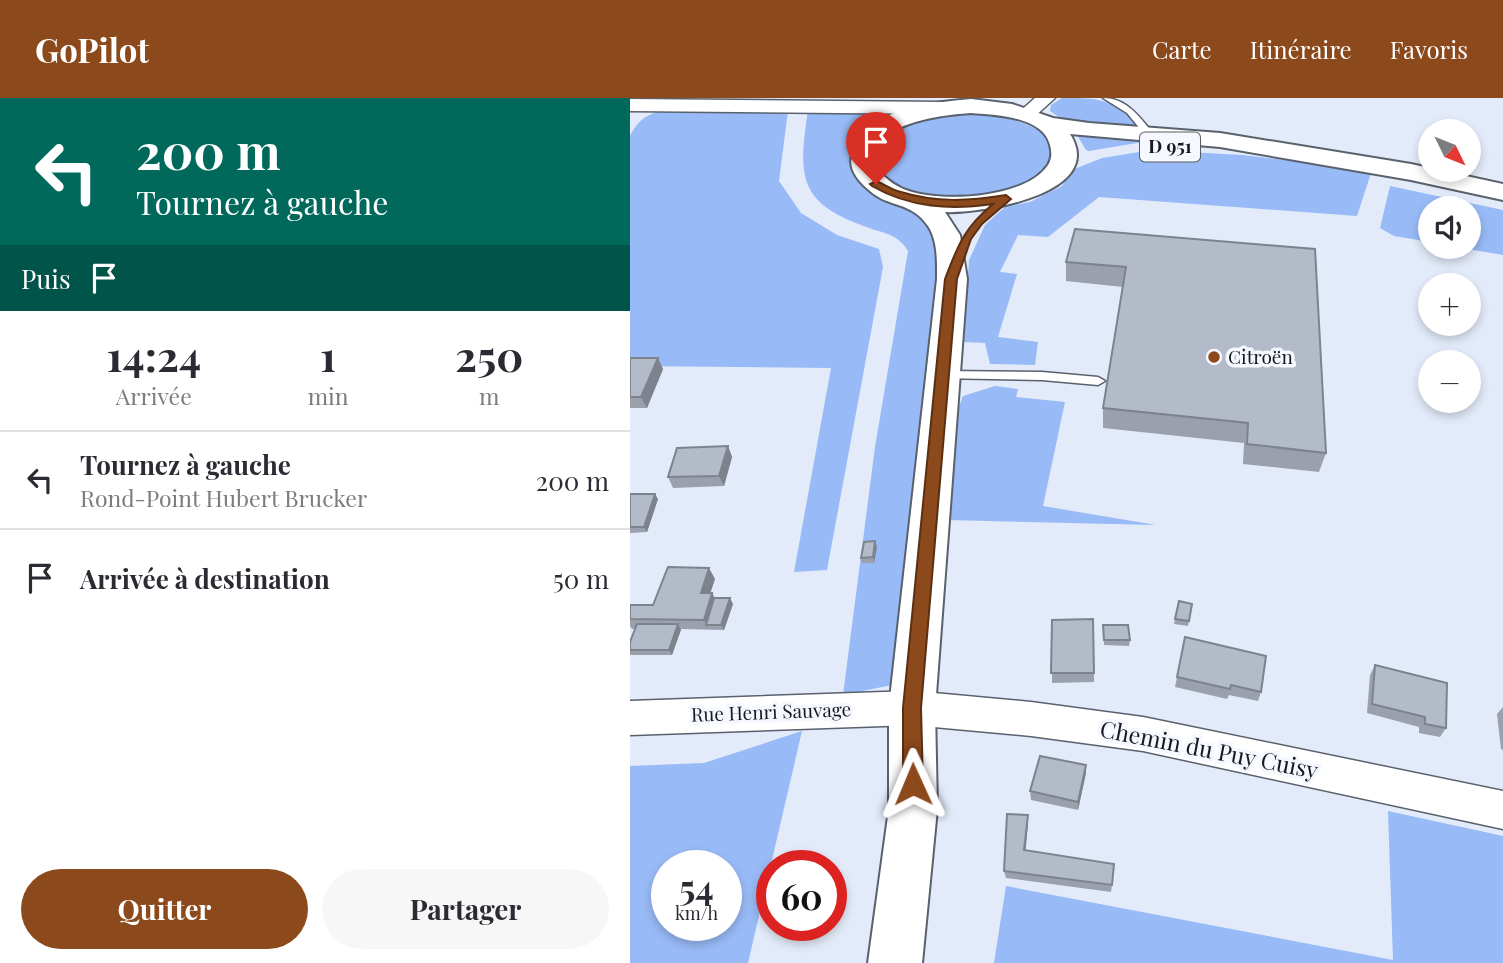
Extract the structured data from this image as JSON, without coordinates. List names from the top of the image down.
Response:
{
  "streets": {
    "main road": ["D 951"],
    "street": ["Rue Henri Sauvage", "Chemin du Puy Cuisy"]
  },
  "crossings": [
    ["Rue Henri Sauvage", "Chemin du Puy Cuisy"]
  ],
  "places": ["Citroën"],
  "north": "bottom right",
  "page": {
    "header": "GoPilot",
    "nav": ["Carte", "Itinéraire", "Favoris"],
    "turn": ["200 m", "Tournez à gauche"],
    "map_buttons": ["+", "−"],
    "then": "Puis",
    "eta": [
      "14:24",
      "Arrivée",
      "1",
      "min",
      "250",
      "m"
    ],
    "list": [
      {
        "name": "Tournez à gauche",
        "note": "Rond-Point Hubert Brucker",
        "value": "200 m"
      },
      {
        "name": "Arrivée à destination",
        "value": "50 m"
      }
    ],
    "speed": "54 km/h",
    "limit": "60",
    "buttons": ["Quitter", "Partager"]
  }
}
